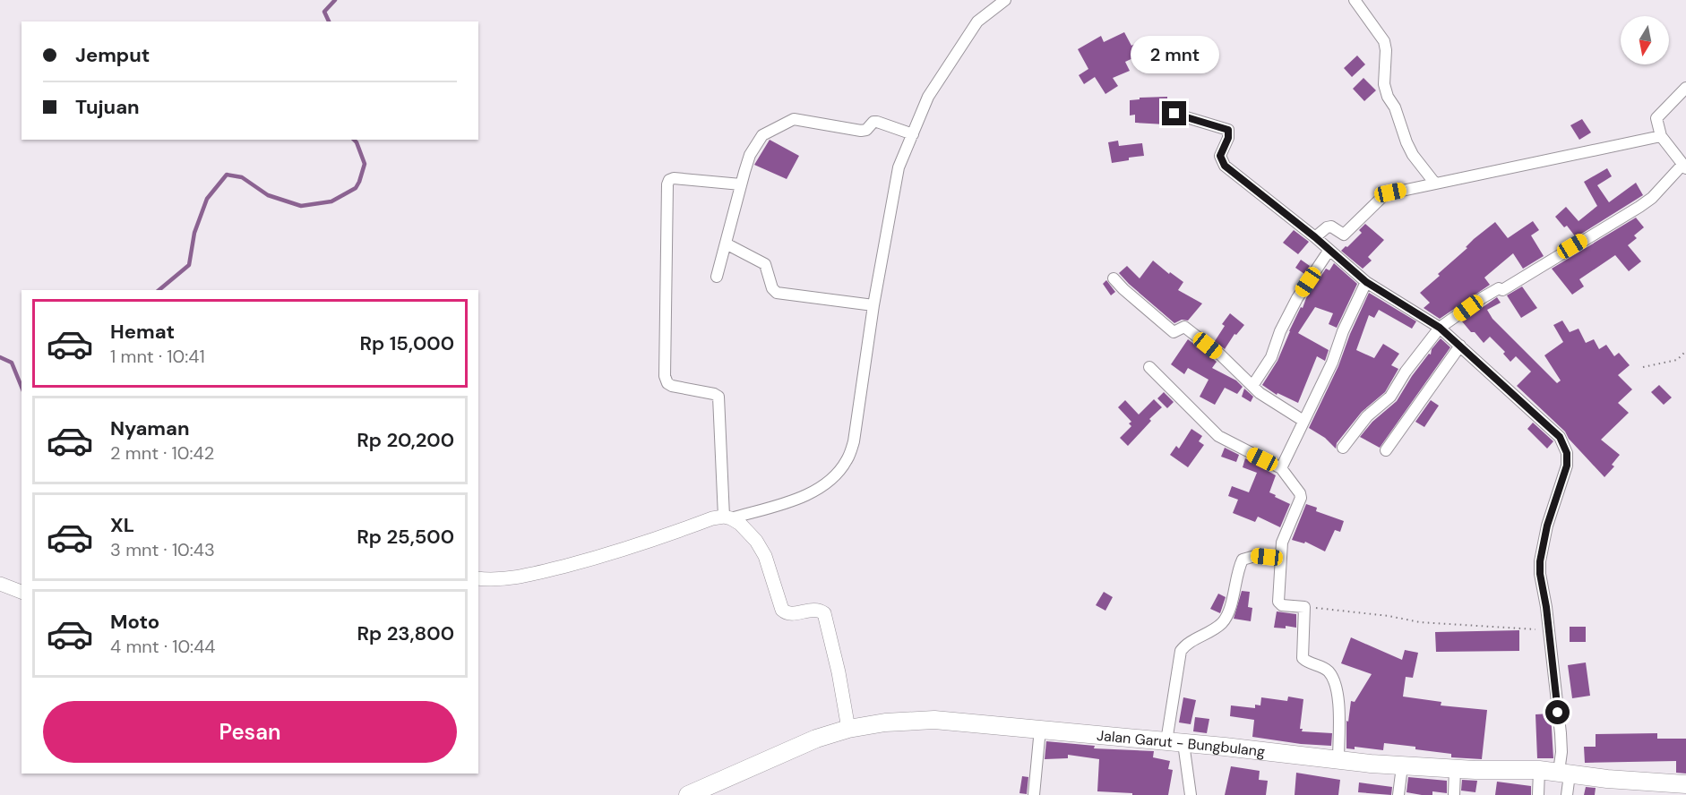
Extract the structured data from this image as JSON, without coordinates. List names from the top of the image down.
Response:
{
  "streets": {
    "main road": ["Jalan Garut - Bungbulang"]
  },
  "north": "bottom",
  "page": {
    "banner": ["Jemput", "Tujuan"],
    "bubble": "2 mnt",
    "list": [
      {
        "name": "Hemat",
        "note": "1 mnt · 10:41",
        "value": "Rp 15,000"
      },
      {
        "name": "Nyaman",
        "note": "2 mnt · 10:42",
        "value": "Rp 20,200"
      },
      {
        "name": "XL",
        "note": "3 mnt · 10:43",
        "value": "Rp 25,500"
      },
      {
        "name": "Moto",
        "note": "4 mnt · 10:44",
        "value": "Rp 23,800"
      }
    ],
    "buttons": "Pesan"
  }
}
